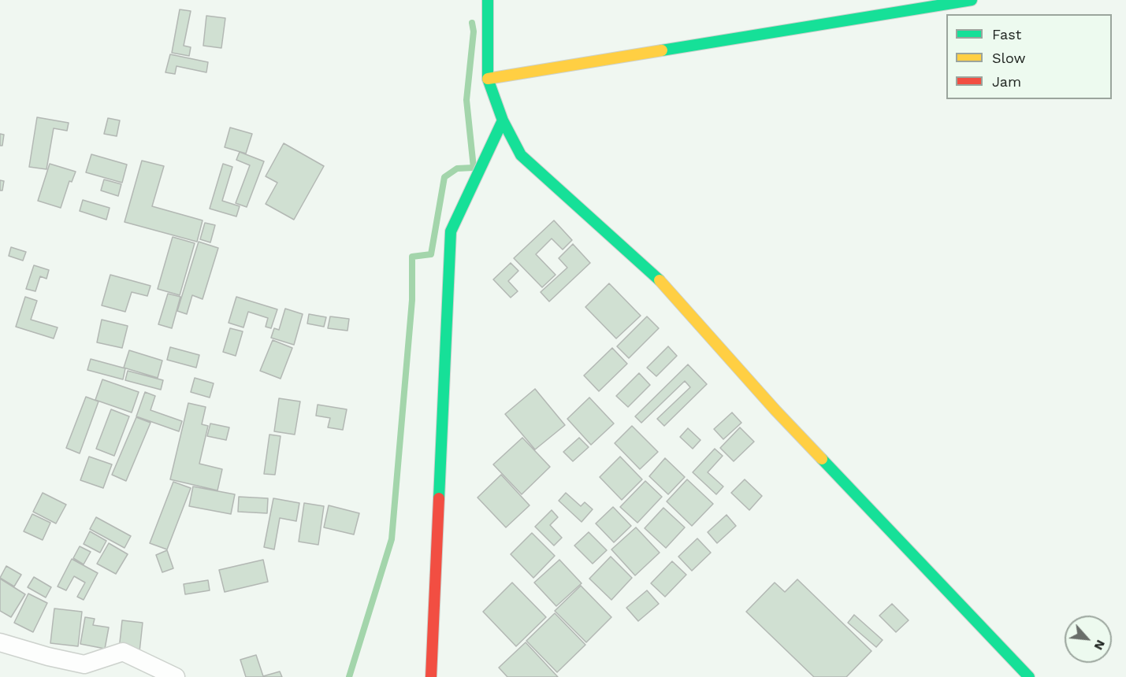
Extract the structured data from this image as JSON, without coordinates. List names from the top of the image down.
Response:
{
  "legend": ["Fast", "Slow", "Jam"],
  "north": "bottom right"
}
